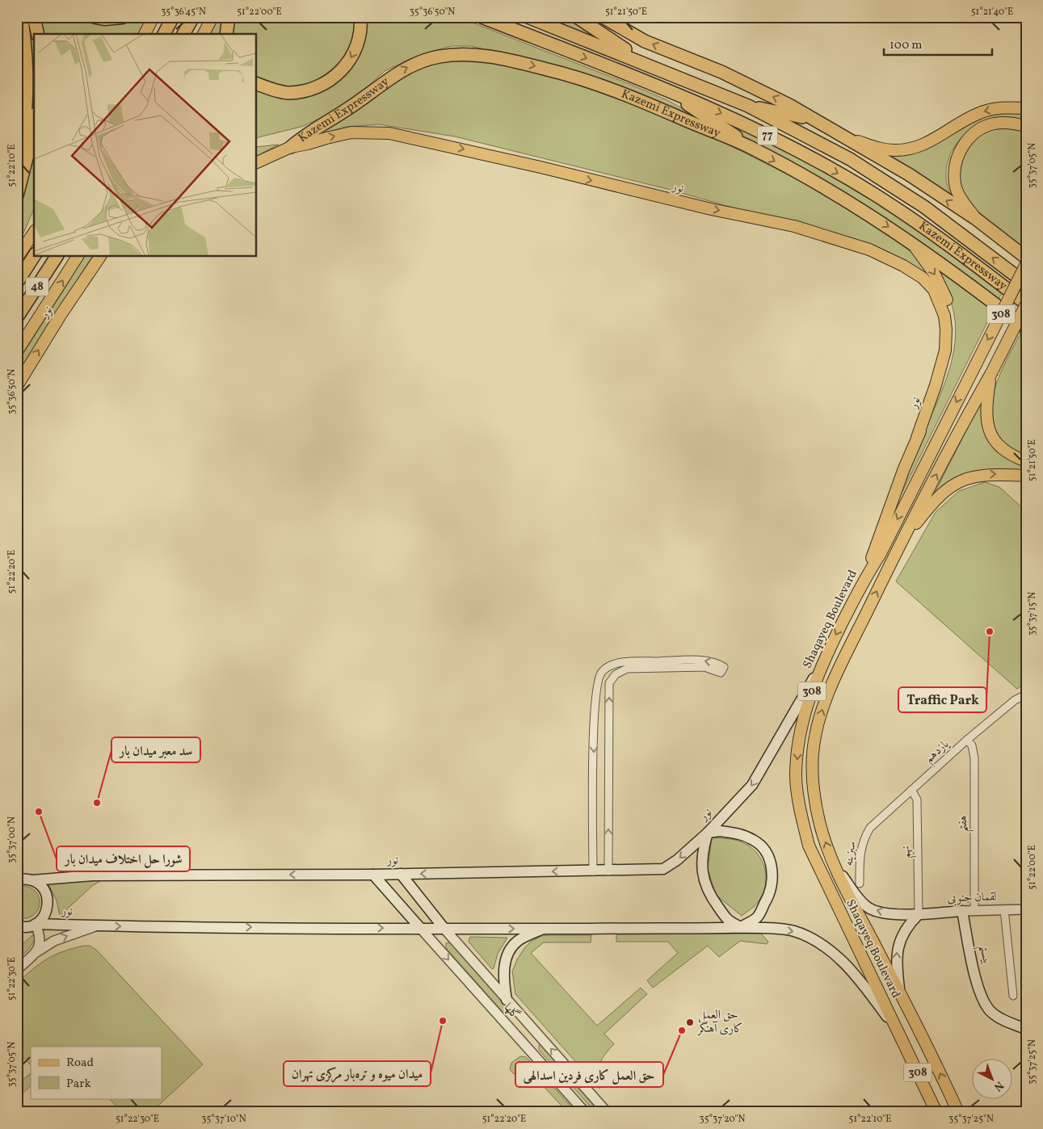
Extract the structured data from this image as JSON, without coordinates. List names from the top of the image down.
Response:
{
  "streets": {
    "highway": ["Kazemi Expressway", "77", "48"],
    "main road": [
      "نور",
      "308",
      "Shaqayeq Boulevard",
      "لقمان جنوبی",
      "بیستم"
    ],
    "street": [
      "یازدهم",
      "هفتم",
      "نهم",
      "سبزینه",
      "گلها"
    ]
  },
  "crossings": [
    ["Kazemi Expressway", "نور"],
    ["Kazemi Expressway", "Shaqayeq Boulevard"],
    ["نور", "Shaqayeq Boulevard"],
    ["نور", "گلها"],
    ["Shaqayeq Boulevard", "لقمان جنوبی"],
    ["یازدهم", "هفتم"],
    ["یازدهم", "نهم"],
    ["یازدهم", "سبزینه"],
    ["هفتم", "لقمان جنوبی"],
    ["نهم", "لقمان جنوبی"],
    ["لقمان جنوبی", "بیستم"]
  ],
  "one_way": ["لقمان جنوبی"],
  "places": [
    "Traffic Park",
    "سد معبر میدان بار",
    "شورا حل اختلاف میدان بار",
    "میدان میوه و تره‌بار مرکزی تهران",
    "حق العمل کاری آهنگر",
    "حق العمل کاری فردین اسدالهی"
  ],
  "legend": ["Road", "Park"],
  "scale_bar": "100 m",
  "north": "bottom right",
  "coordinates": [
    "35°36'45\"N",
    "51°22'00\"E",
    "35°36'50\"N",
    "51°21'50\"E",
    "51°21'40\"E",
    "51°22'10\"E",
    "35°37'05\"N",
    "51°22'20\"E",
    "35°37'15\"N",
    "35°37'00\"N",
    "51°22'30\"E",
    "35°37'25\"N",
    "35°37'10\"N",
    "35°37'20\"N"
  ]
}
